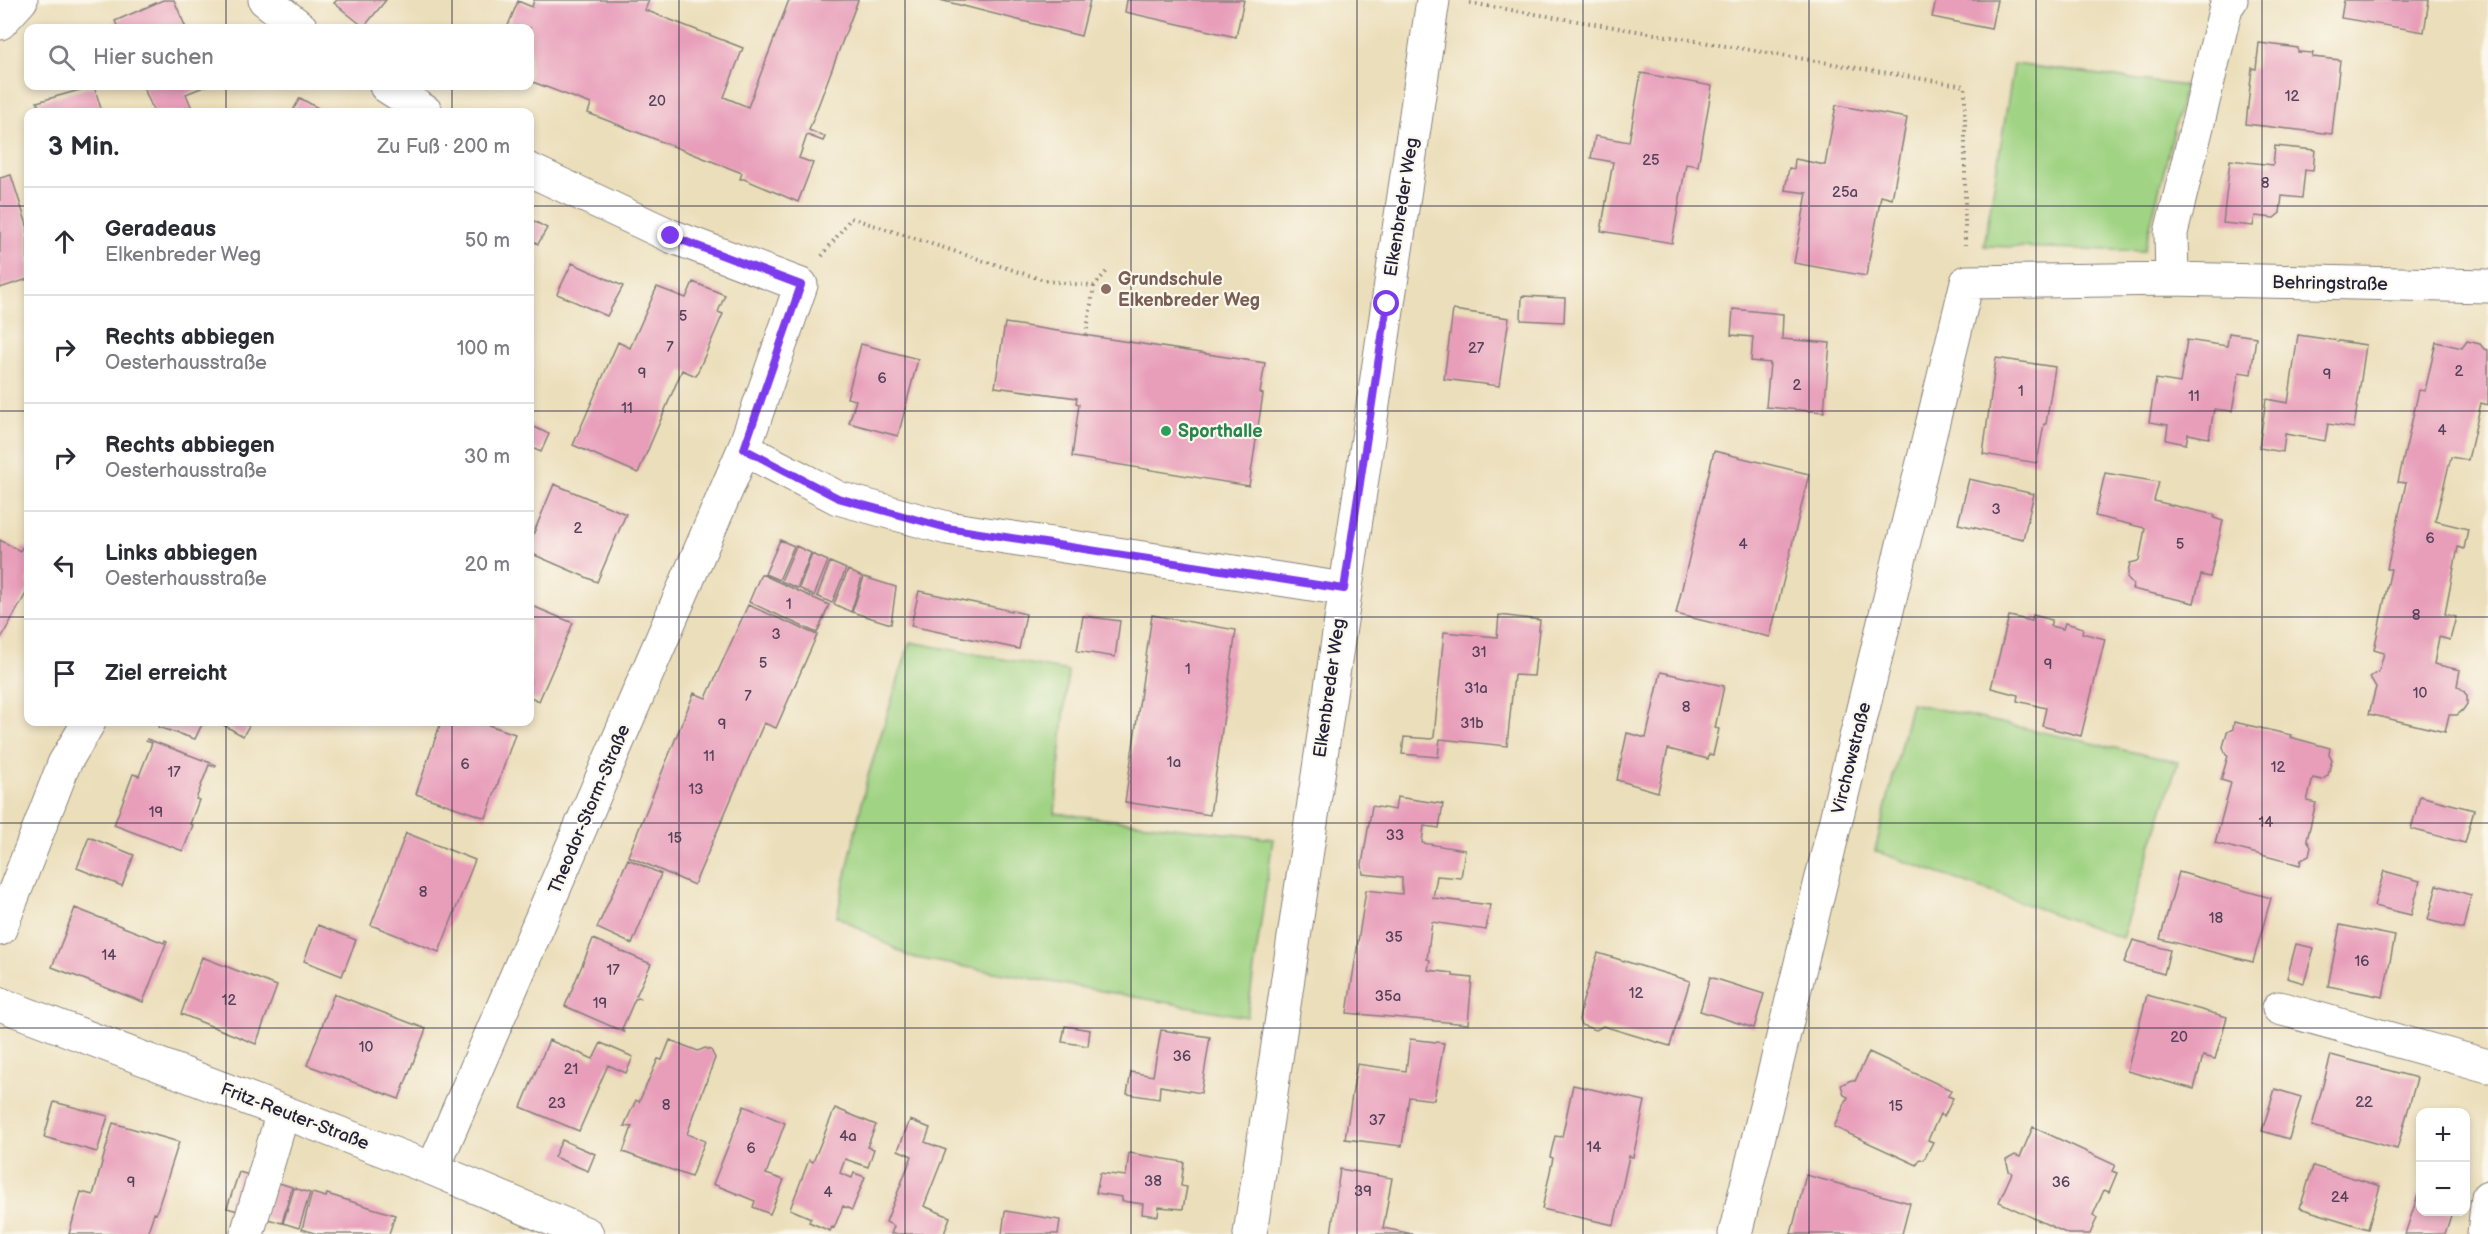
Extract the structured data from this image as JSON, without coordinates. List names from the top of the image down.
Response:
{
  "streets": {
    "street": [
      "Elkenbreder Weg",
      "Behringstraße",
      "Virchowstraße",
      "Theodor-Storm-Straße",
      "Fritz-Reuter-Straße"
    ]
  },
  "crossings": [
    ["Behringstraße", "Virchowstraße"],
    ["Theodor-Storm-Straße", "Fritz-Reuter-Straße"]
  ],
  "places": ["Grundschule Elkenbreder Weg", "Sporthalle"],
  "house_numbers": [
    "12",
    "20",
    "25",
    "8",
    "25a",
    "5",
    "7",
    "27",
    "2",
    "9",
    "9",
    "6",
    "2",
    "1",
    "11",
    "11",
    "4",
    "3",
    "2",
    "6",
    "4",
    "5",
    "1",
    "8",
    "3",
    "31",
    "5",
    "9",
    "1",
    "31a",
    "10",
    "7",
    "8",
    "31b",
    "9",
    "11",
    "1a",
    "6",
    "12",
    "17",
    "13",
    "19",
    "14",
    "33",
    "15",
    "8",
    "18",
    "35",
    "14",
    "16",
    "17",
    "12",
    "35a",
    "12",
    "19",
    "20",
    "10",
    "36",
    "21",
    "22",
    "23",
    "8",
    "15",
    "37",
    "4a",
    "14",
    "6",
    "38",
    "9",
    "36",
    "39",
    "4",
    "24"
  ],
  "page": {
    "search": "Hier suchen",
    "heading": ["3 Min.", "Zu Fuß · 200 m"],
    "list": [
      ["Geradeaus", "Elkenbreder Weg", "50 m"],
      ["Rechts abbiegen", "Oesterhausstraße", "100 m"],
      ["Rechts abbiegen", "Oesterhausstraße", "30 m"],
      ["Links abbiegen", "Oesterhausstraße", "20 m"],
      "Ziel erreicht"
    ],
    "map_buttons": ["+", "−"]
  }
}
